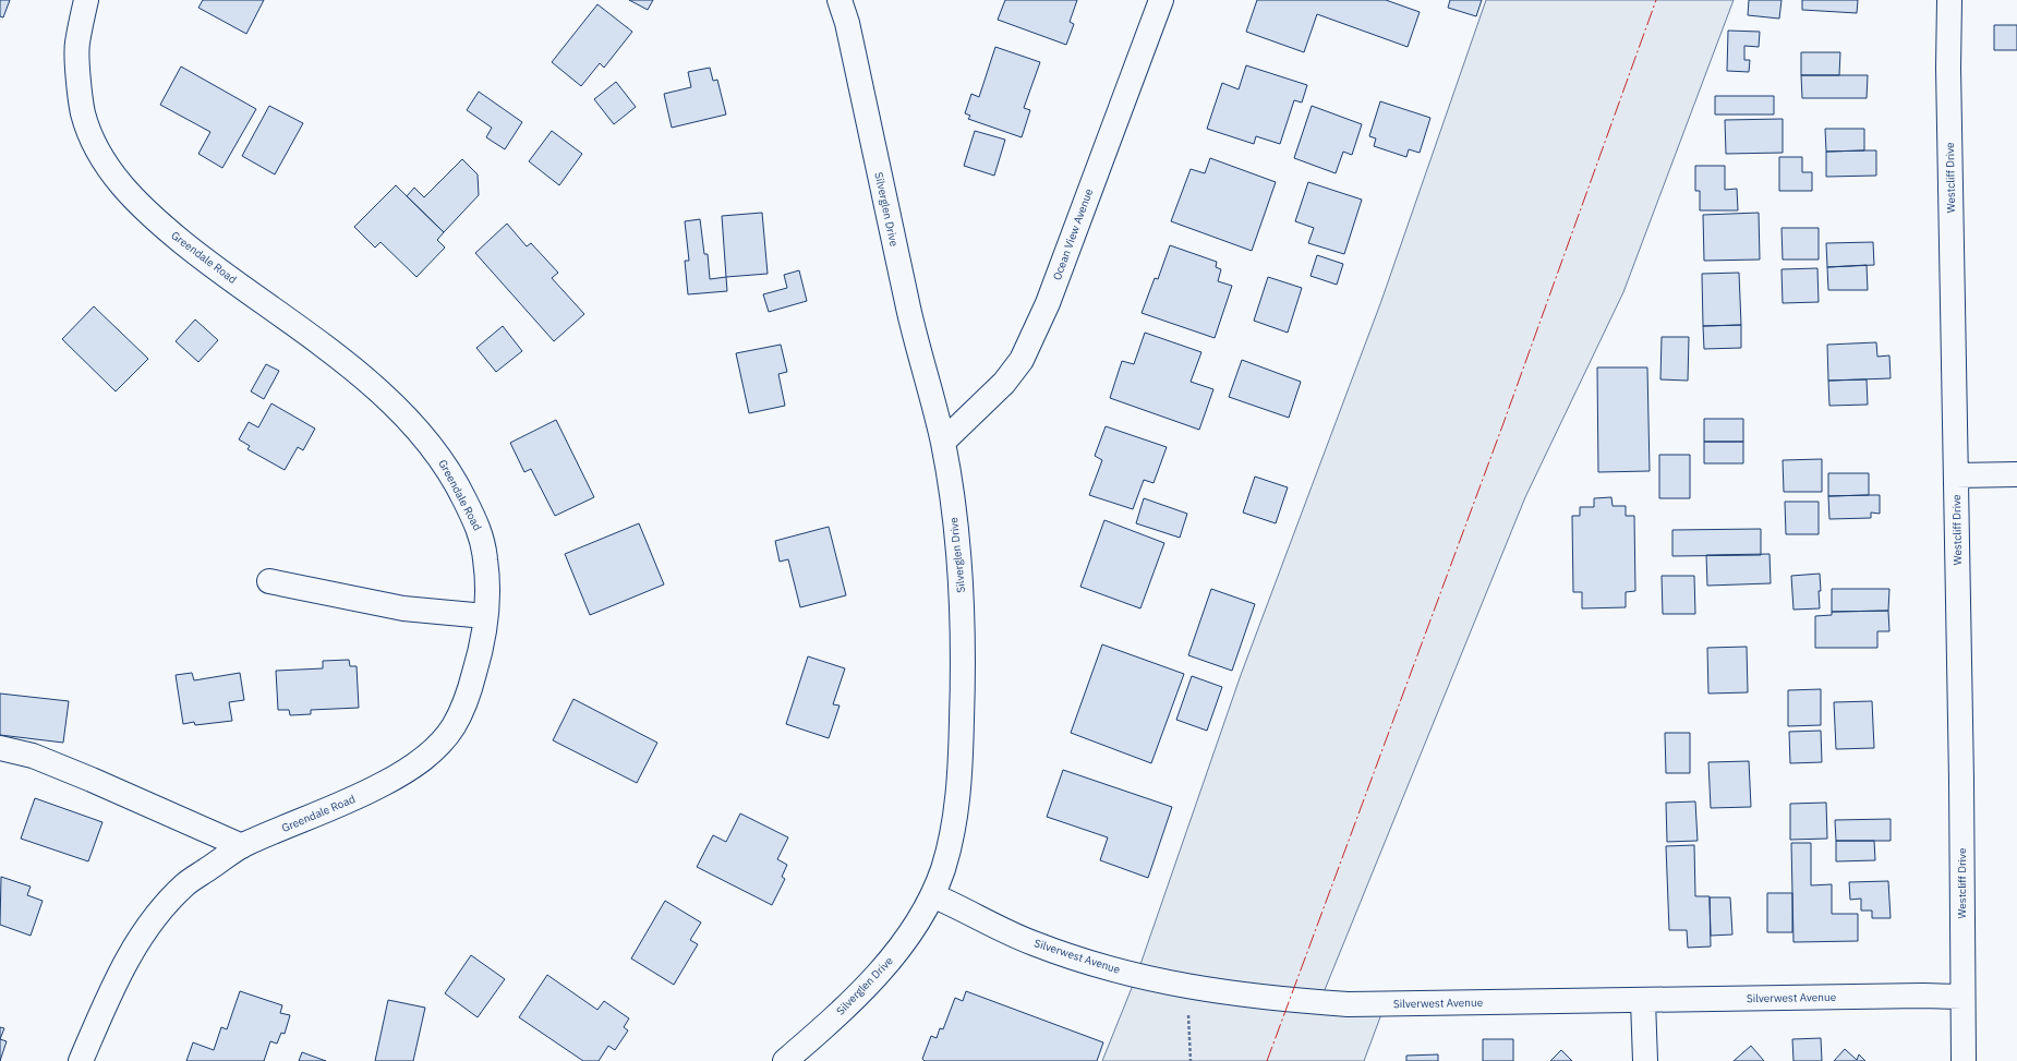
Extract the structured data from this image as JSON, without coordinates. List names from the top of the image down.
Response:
{
  "streets": {
    "street": [
      "Westcliff Drive",
      "Silverglen Drive",
      "Ocean View Avenue",
      "Greendale Road",
      "Silverwest Avenue"
    ]
  },
  "crossings": [
    ["Westcliff Drive", "Silverwest Avenue"],
    ["Silverglen Drive", "Ocean View Avenue"],
    ["Silverglen Drive", "Silverwest Avenue"]
  ]
}
